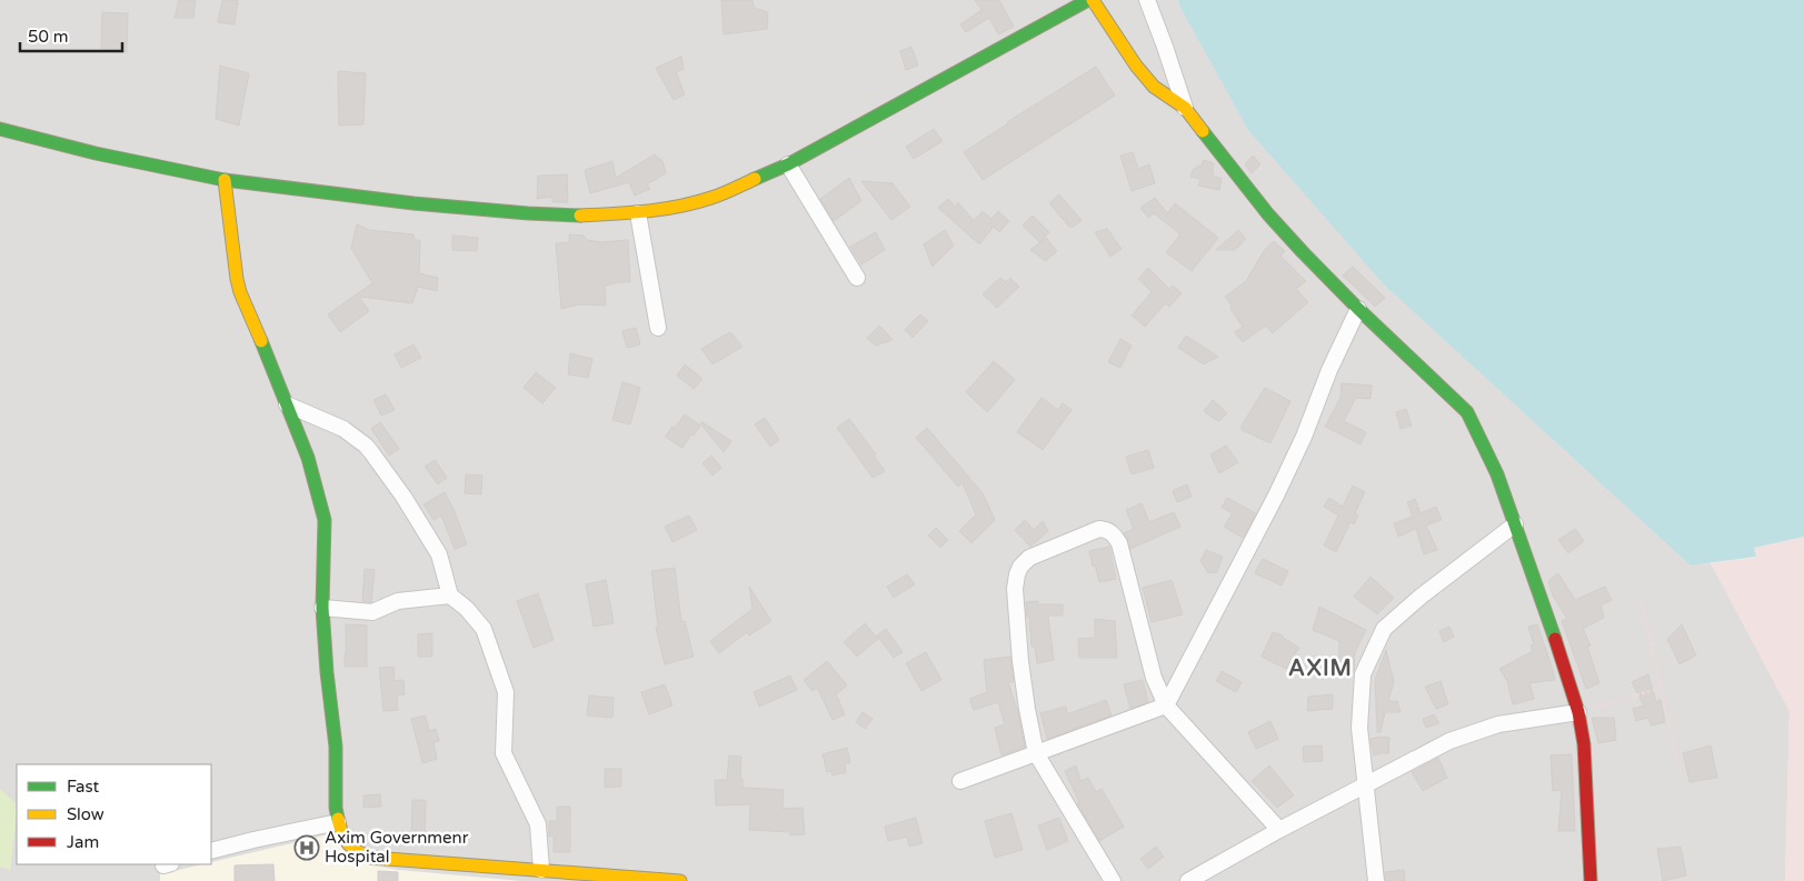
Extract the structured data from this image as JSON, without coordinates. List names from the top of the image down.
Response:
{
  "districts": ["AXIM"],
  "places": {
    "hospital": ["Axim Governmenr Hospital"]
  },
  "legend": ["Fast", "Slow", "Jam"],
  "scale_bar": "50 m"
}
